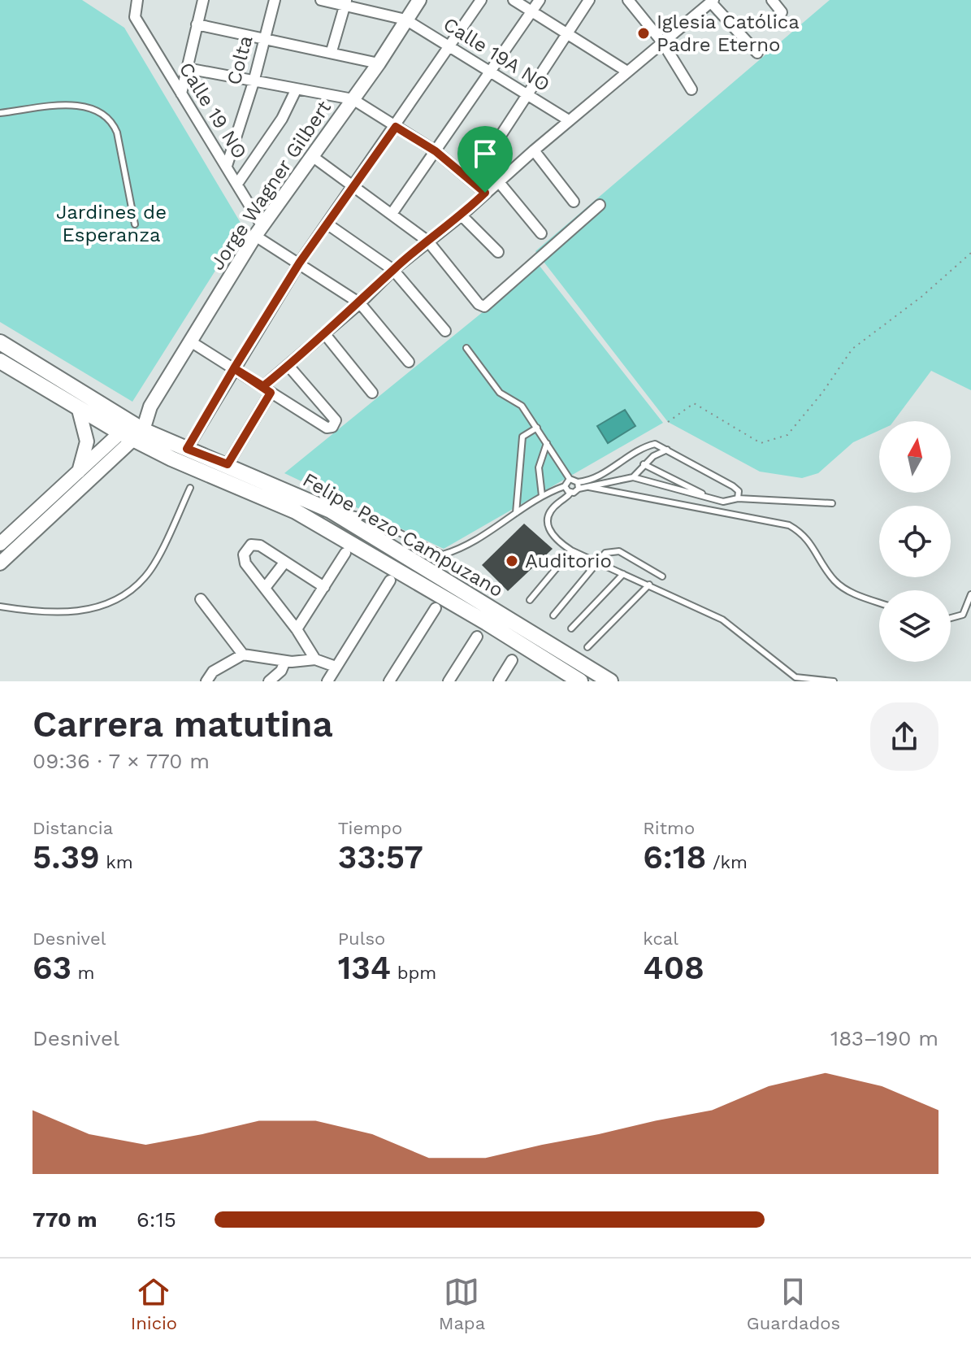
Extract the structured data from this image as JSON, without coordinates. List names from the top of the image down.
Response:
{
  "streets": {
    "main road": ["Felipe Pezo Campuzano"],
    "street": [
      "Calle 19A NO",
      "Colta",
      "Calle 19 NO",
      "Jorge Wagner Gilbert"
    ]
  },
  "crossings": [
    ["Calle 19A NO", "Jorge Wagner Gilbert"],
    ["Colta", "Calle 19 NO"],
    ["Calle 19 NO", "Jorge Wagner Gilbert"],
    ["Jorge Wagner Gilbert", "Felipe Pezo Campuzano"]
  ],
  "parks": ["Jardines de Esperanza"],
  "places": ["Iglesia Católica Padre Eterno", "Auditorio"],
  "north": "top",
  "page": {
    "heading": ["Carrera matutina", "09:36 · 7 × 770 m"],
    "stats": [
      ["Distancia", "5.39 km"],
      ["Tiempo", "33:57"],
      ["Ritmo", "6:18 /km"],
      ["Desnivel", "63 m"],
      ["Pulso", "134 bpm"],
      ["kcal", "408"]
    ],
    "chart": ["Desnivel", "183–190 m"],
    "list": [
      {
        "name": "770 m",
        "note": "6:15"
      }
    ],
    "tabs": ["Inicio", "Mapa", "Guardados"]
  }
}
